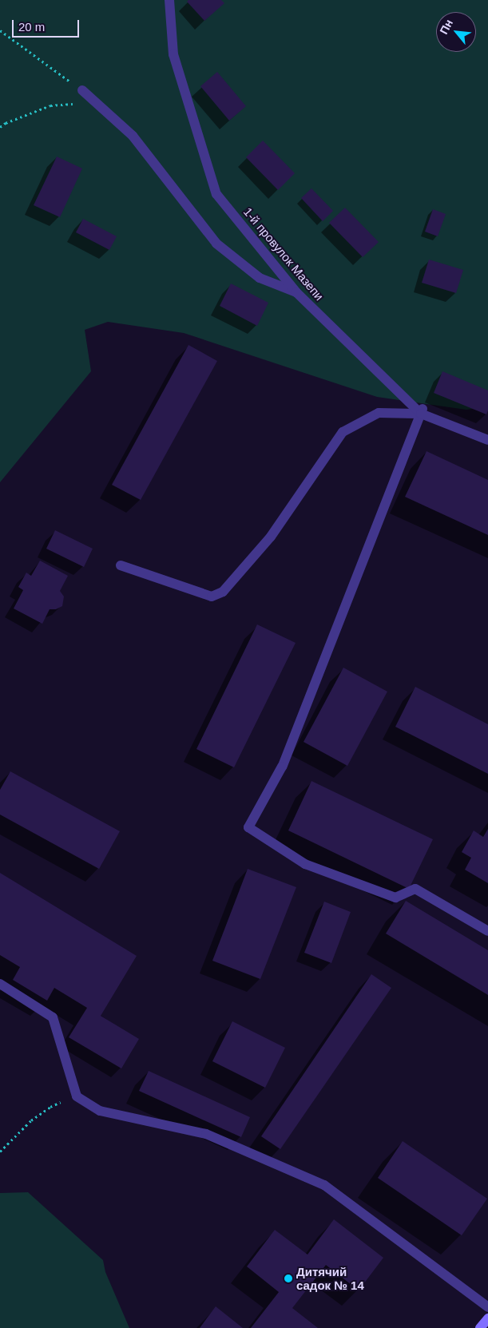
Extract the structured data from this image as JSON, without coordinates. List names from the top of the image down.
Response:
{
  "streets": {
    "street": ["1-й провулок Мазепи"]
  },
  "places": ["Дитячий садок № 14"],
  "scale_bar": "20 m",
  "north": "top left"
}
